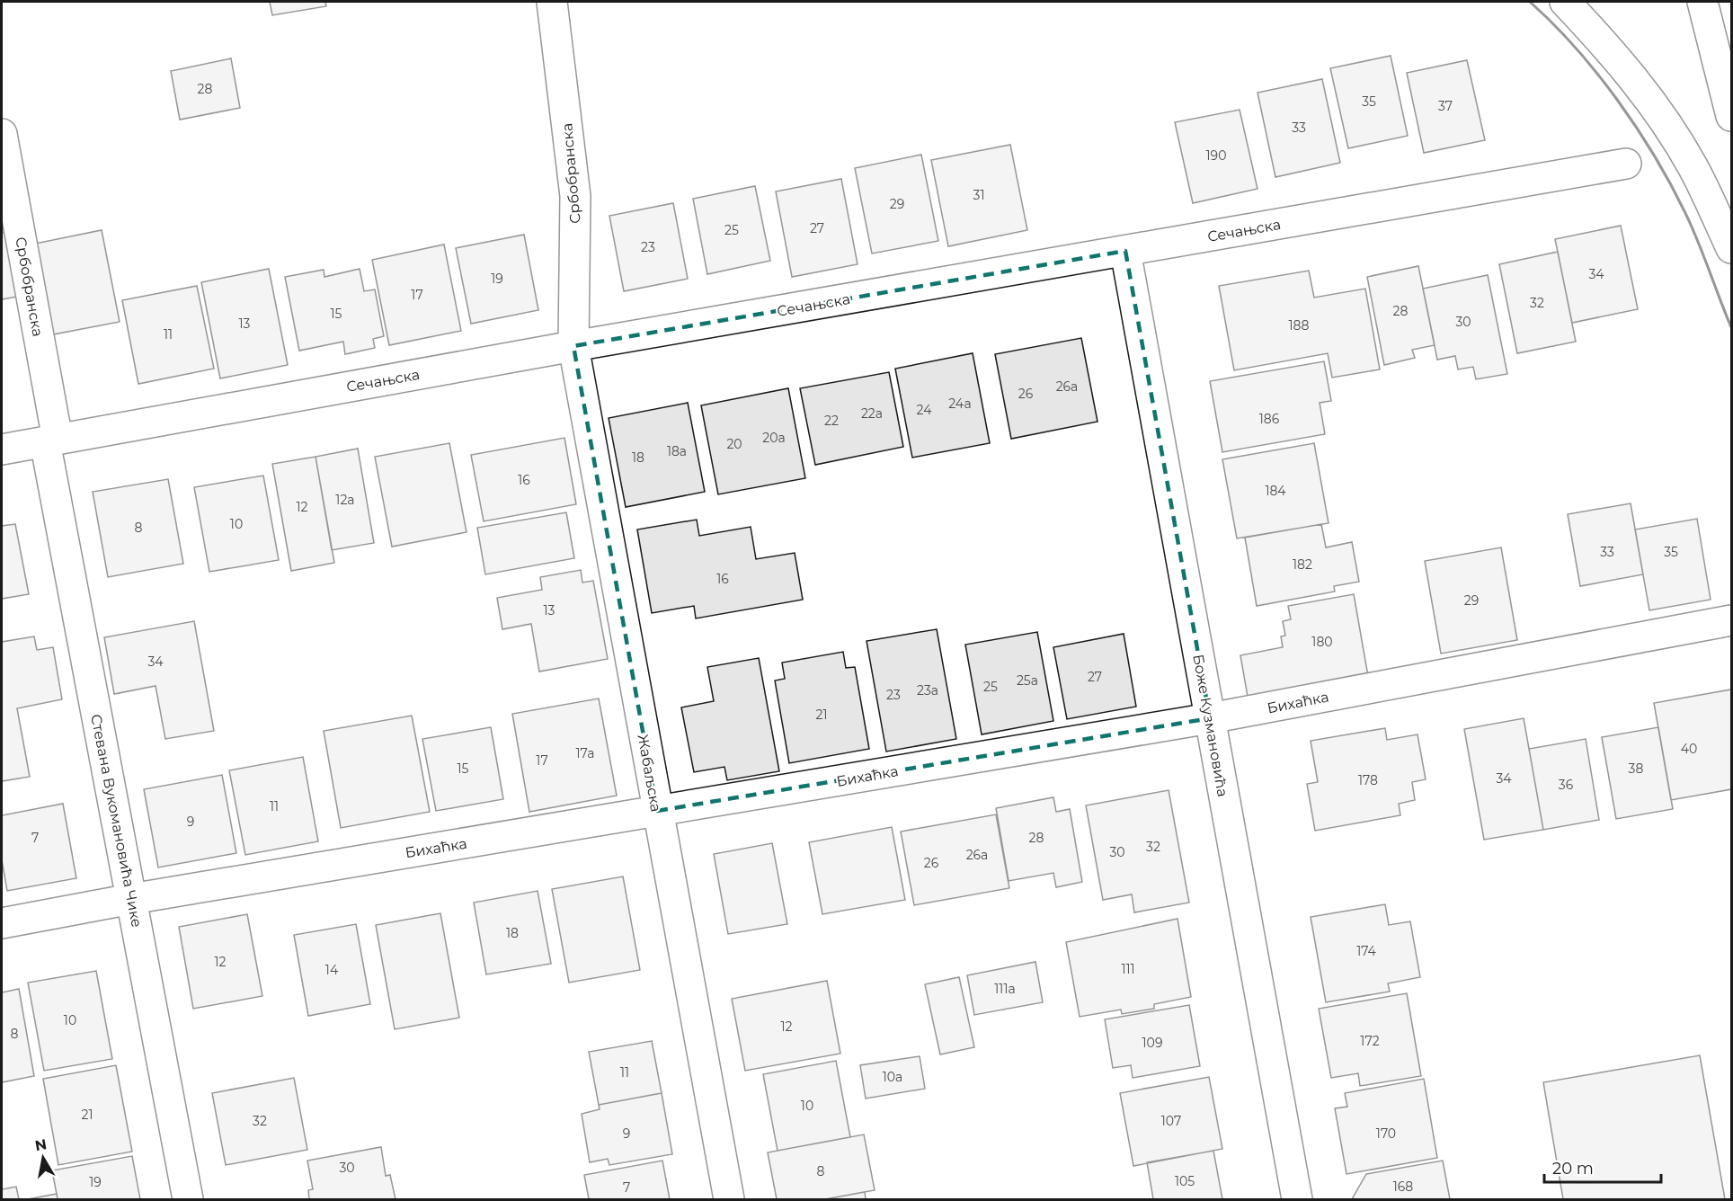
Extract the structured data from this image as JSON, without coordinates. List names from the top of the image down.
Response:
{
  "streets": {
    "street": [
      "Србобранска",
      "Сечањска",
      "Бихаћка",
      "Боже Кузмановића",
      "Жабаљска",
      "Стевана Вукомановића Чике"
    ]
  },
  "crossings": [
    ["Србобранска", "Сечањска"],
    ["Србобранска", "Жабаљска"],
    ["Србобранска", "Стевана Вукомановића Чике"],
    ["Сечањска", "Боже Кузмановића"],
    ["Сечањска", "Жабаљска"],
    ["Сечањска", "Стевана Вукомановића Чике"],
    ["Бихаћка", "Боже Кузмановића"],
    ["Бихаћка", "Жабаљска"],
    ["Бихаћка", "Стевана Вукомановића Чике"]
  ],
  "house_numbers": [
    "28",
    "35",
    "37",
    "33",
    "190",
    "31",
    "29",
    "27",
    "25",
    "23",
    "34",
    "19",
    "17",
    "32",
    "28",
    "15",
    "30",
    "13",
    "188",
    "11",
    "26a",
    "26",
    "24a",
    "24",
    "22a",
    "186",
    "22",
    "20a",
    "20",
    "18a",
    "18",
    "16",
    "184",
    "12a",
    "12",
    "10",
    "8",
    "33",
    "35",
    "182",
    "16",
    "29",
    "13",
    "180",
    "34",
    "27",
    "25a",
    "25",
    "23a",
    "23",
    "21",
    "40",
    "17a",
    "17",
    "15",
    "38",
    "34",
    "178",
    "36",
    "11",
    "9",
    "7",
    "28",
    "32",
    "30",
    "26a",
    "26",
    "18",
    "174",
    "12",
    "111",
    "14",
    "111a",
    "10",
    "12",
    "8",
    "172",
    "109",
    "11",
    "10a",
    "10",
    "21",
    "32",
    "107",
    "9",
    "170",
    "30",
    "8",
    "105",
    "19",
    "168",
    "7"
  ],
  "scale_bar": "20 m",
  "north": "top"
}
